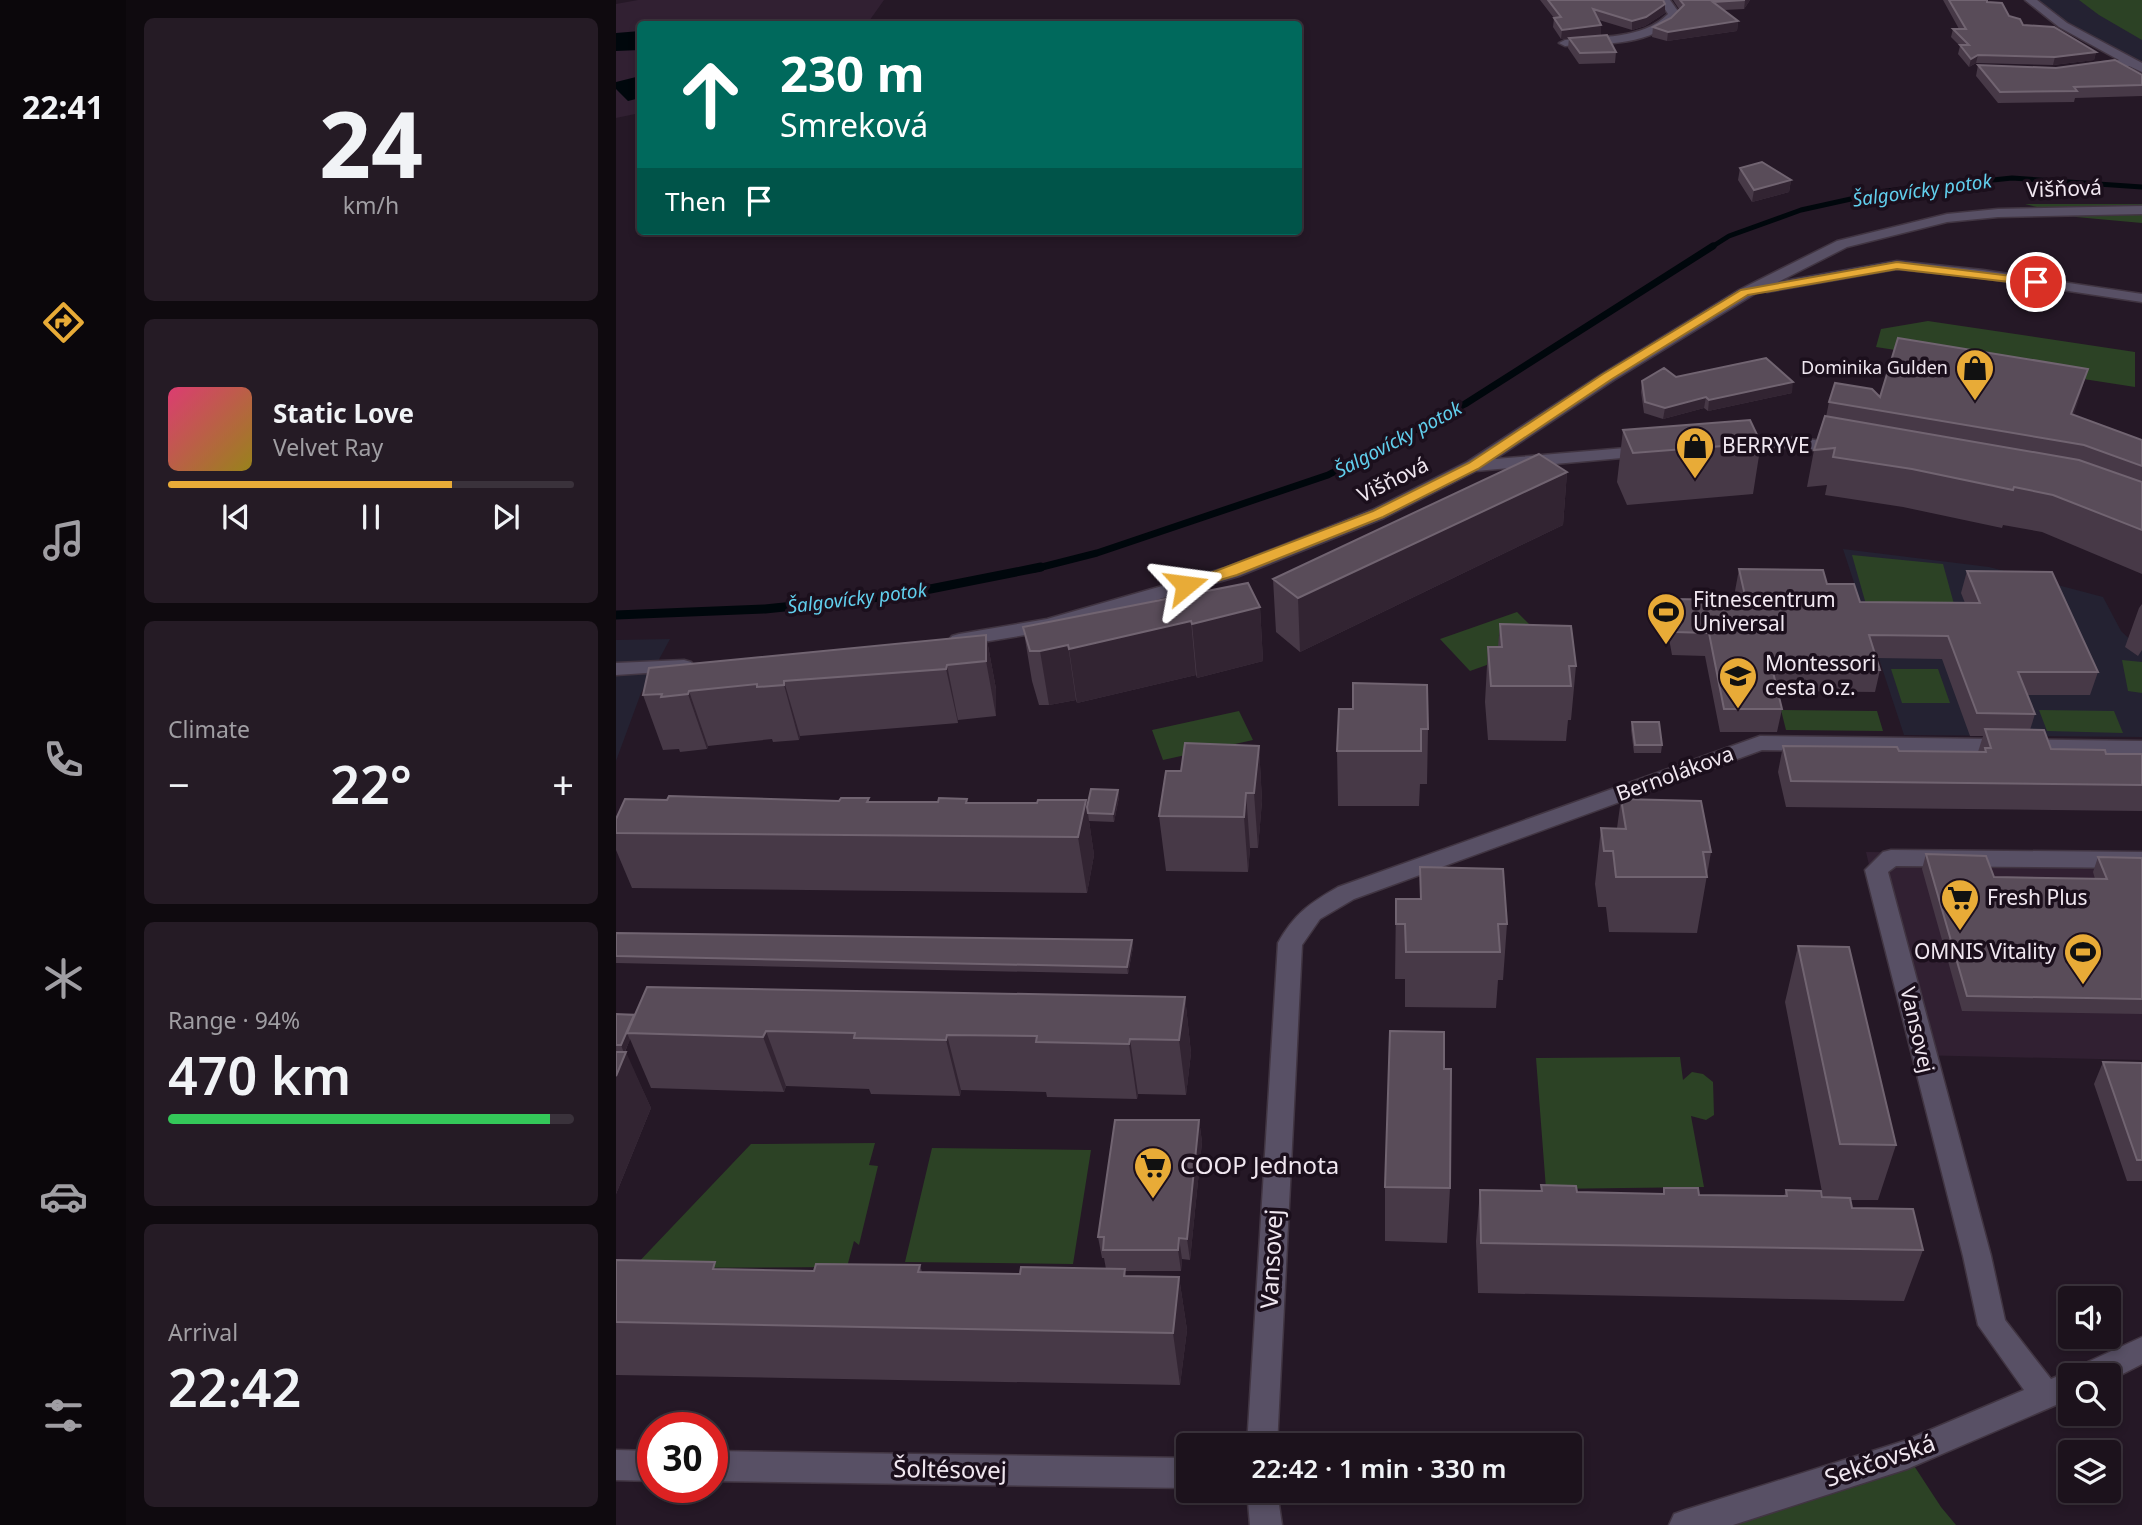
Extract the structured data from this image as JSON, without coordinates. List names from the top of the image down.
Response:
{
  "streets": {
    "street": [
      "Višňová",
      "Bernolákova",
      "Vansovej",
      "Sekčovská",
      "Šoltésovej"
    ]
  },
  "crossings": [
    ["Bernolákova", "Vansovej"],
    ["Vansovej", "Sekčovská"]
  ],
  "water": ["Šalgovícky potok"],
  "places": {
    "shop": ["Dominika Gulden", "BERRYVE"],
    "sports": ["Fitnescentrum Universal", "OMNIS Vitality"],
    "school or university": ["Montessori cesta o.z."],
    "supermarket": ["Fresh Plus", "COOP Jednota"]
  },
  "page": {
    "tabs": "22:41",
    "tile": [
      ["24", "km/h"],
      "Climate",
      ["Range · 94%", "470 km"],
      ["Arrival", "22:42"]
    ],
    "turn": ["230 m", "Smreková"],
    "then": "Then",
    "song": ["Static Love", "Velvet Ray"],
    "heat": ["−", "22°", "+"],
    "limit": "30",
    "trip": "22:42 · 1 min · 330 m"
  }
}
